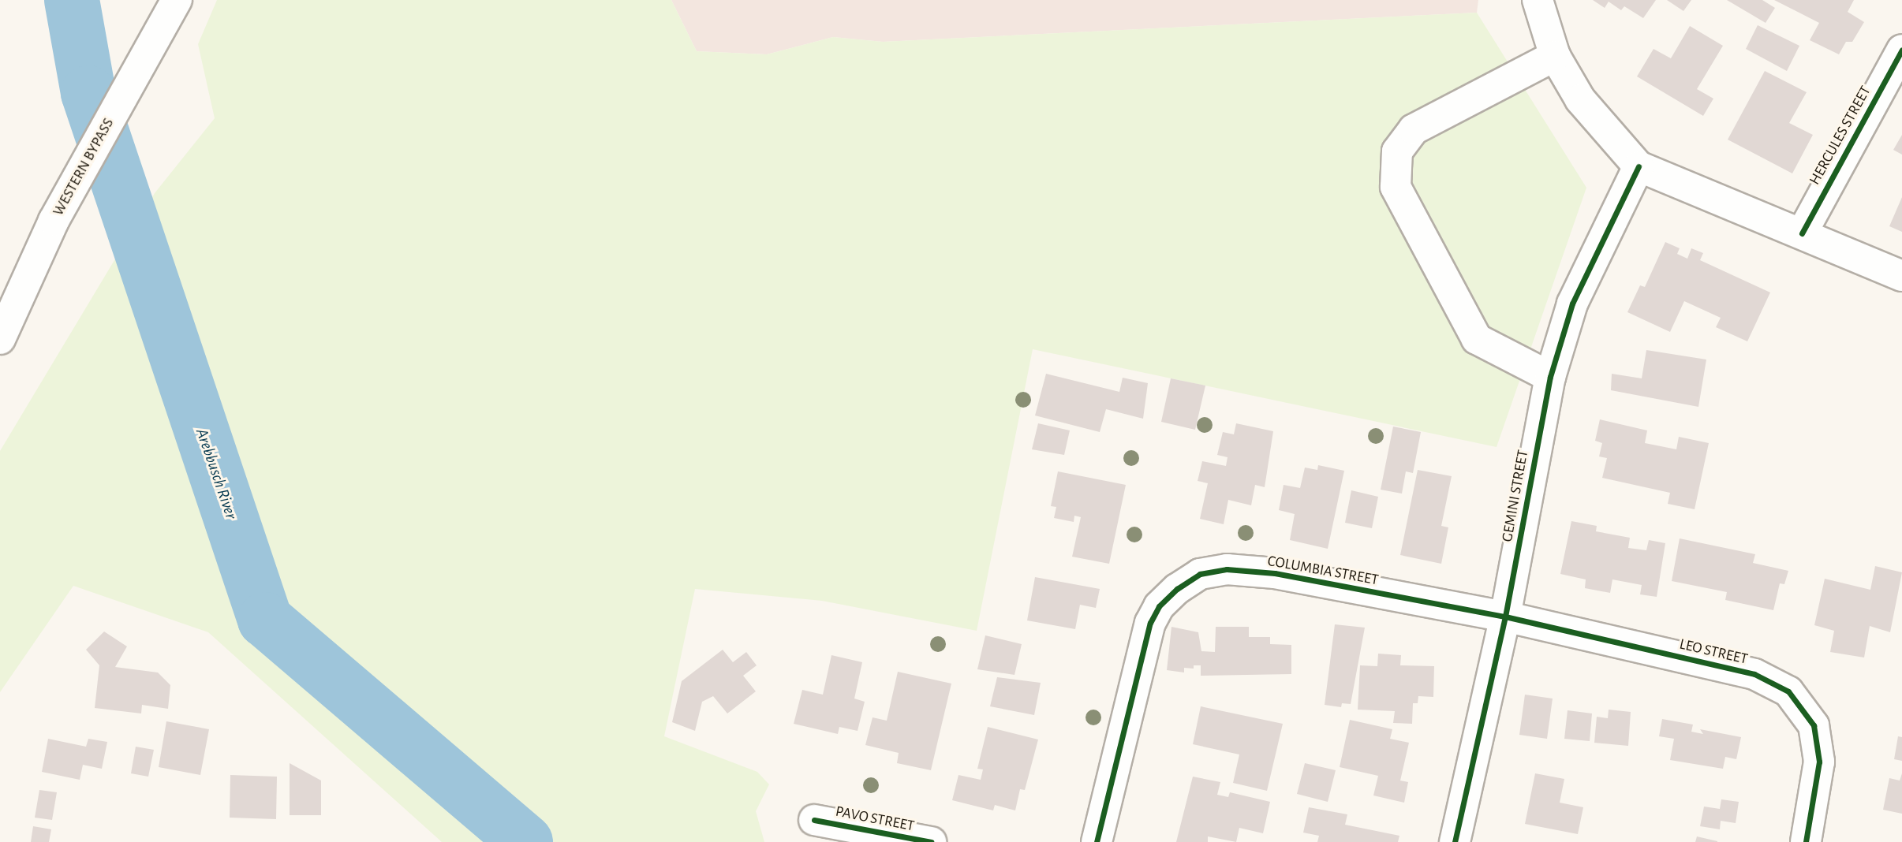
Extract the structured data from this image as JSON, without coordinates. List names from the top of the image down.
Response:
{
  "streets": {
    "main road": [
      "HERCULES STREET",
      "WESTERN BYPASS",
      "GEMINI STREET",
      "COLUMBIA STREET",
      "LEO STREET",
      "PAVO STREET"
    ]
  },
  "crossings": [
    ["GEMINI STREET", "COLUMBIA STREET"],
    ["GEMINI STREET", "LEO STREET"],
    ["COLUMBIA STREET", "LEO STREET"]
  ],
  "water": ["Arebbusch River"]
}
